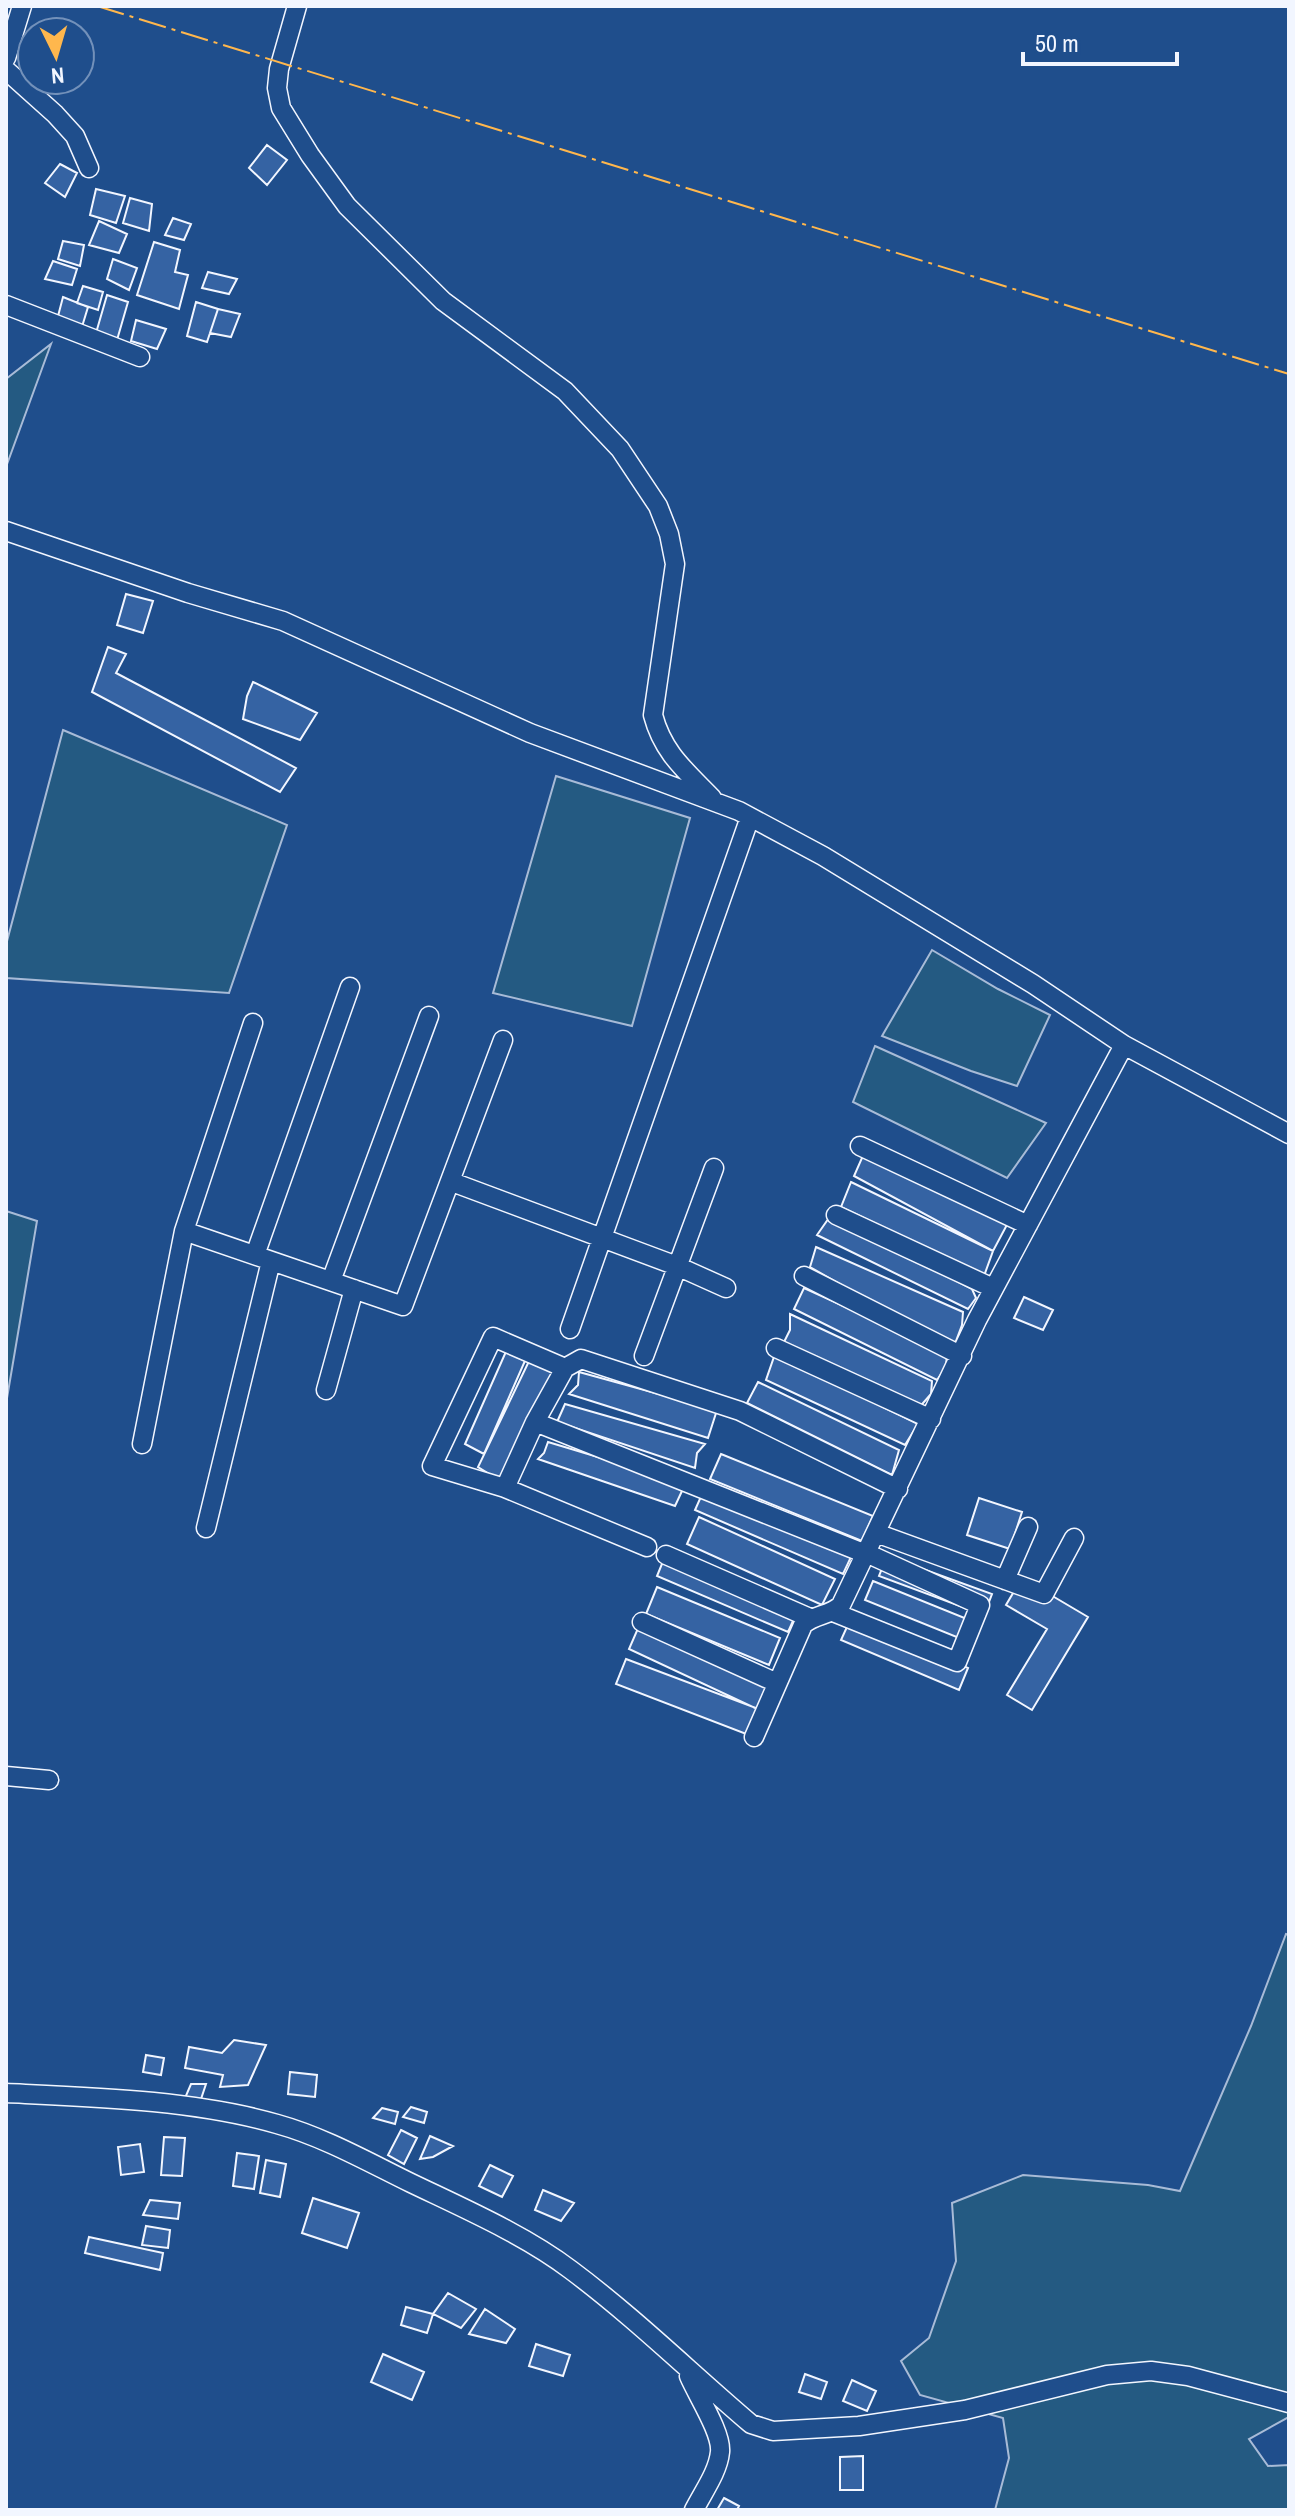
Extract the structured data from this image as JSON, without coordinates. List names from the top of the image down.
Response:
{
  "scale_bar": "50 m",
  "north": "bottom"
}
